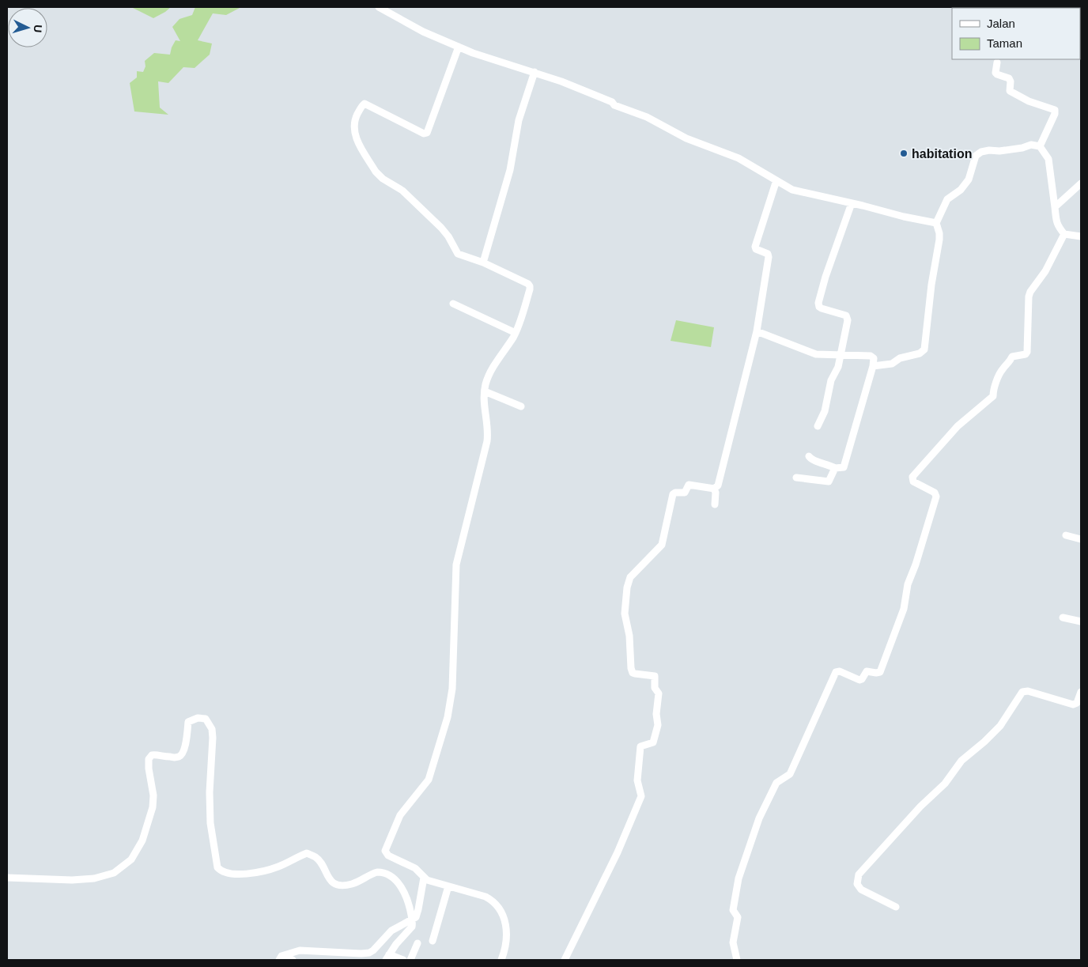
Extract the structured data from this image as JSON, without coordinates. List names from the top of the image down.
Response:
{
  "places": ["habitation"],
  "legend": ["Jalan", "Taman"],
  "north": "right"
}
